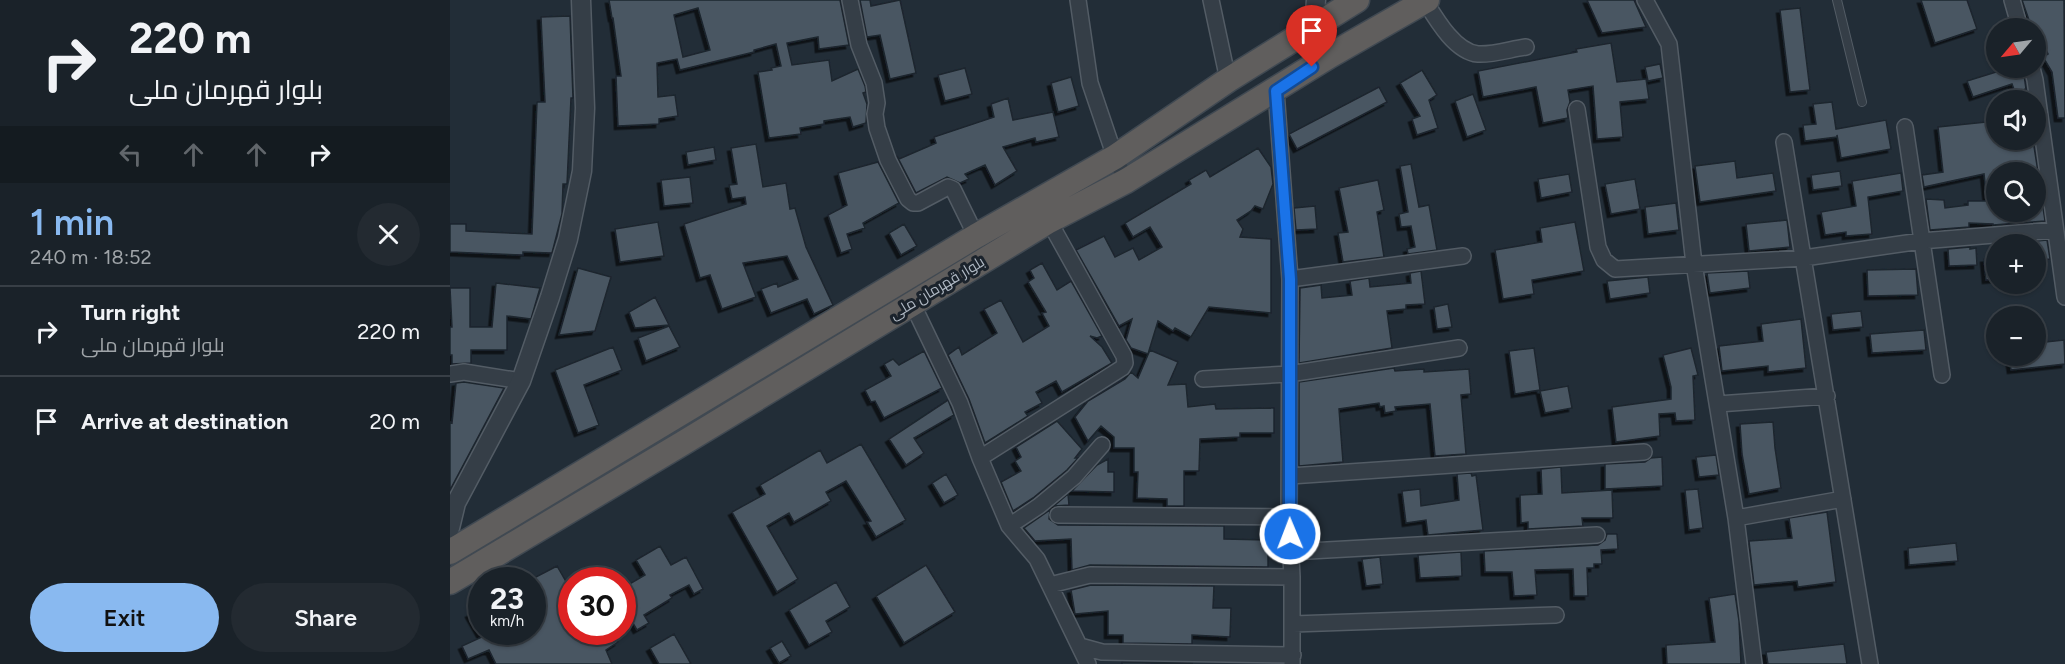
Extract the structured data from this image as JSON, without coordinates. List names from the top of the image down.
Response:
{
  "streets": {
    "highway": ["بلوار قهرمان ملی"]
  },
  "north": "bottom left",
  "page": {
    "turn": ["220 m", "بلوار قهرمان ملی"],
    "map_buttons": ["+", "−"],
    "heading": ["1 min", "240 m · 18:52"],
    "list": [
      {
        "name": "Turn right",
        "note": "بلوار قهرمان ملی",
        "value": "220 m"
      },
      {
        "name": "Arrive at destination",
        "value": "20 m"
      }
    ],
    "speed": "23 km/h",
    "limit": "30",
    "buttons": ["Exit", "Share"]
  }
}
